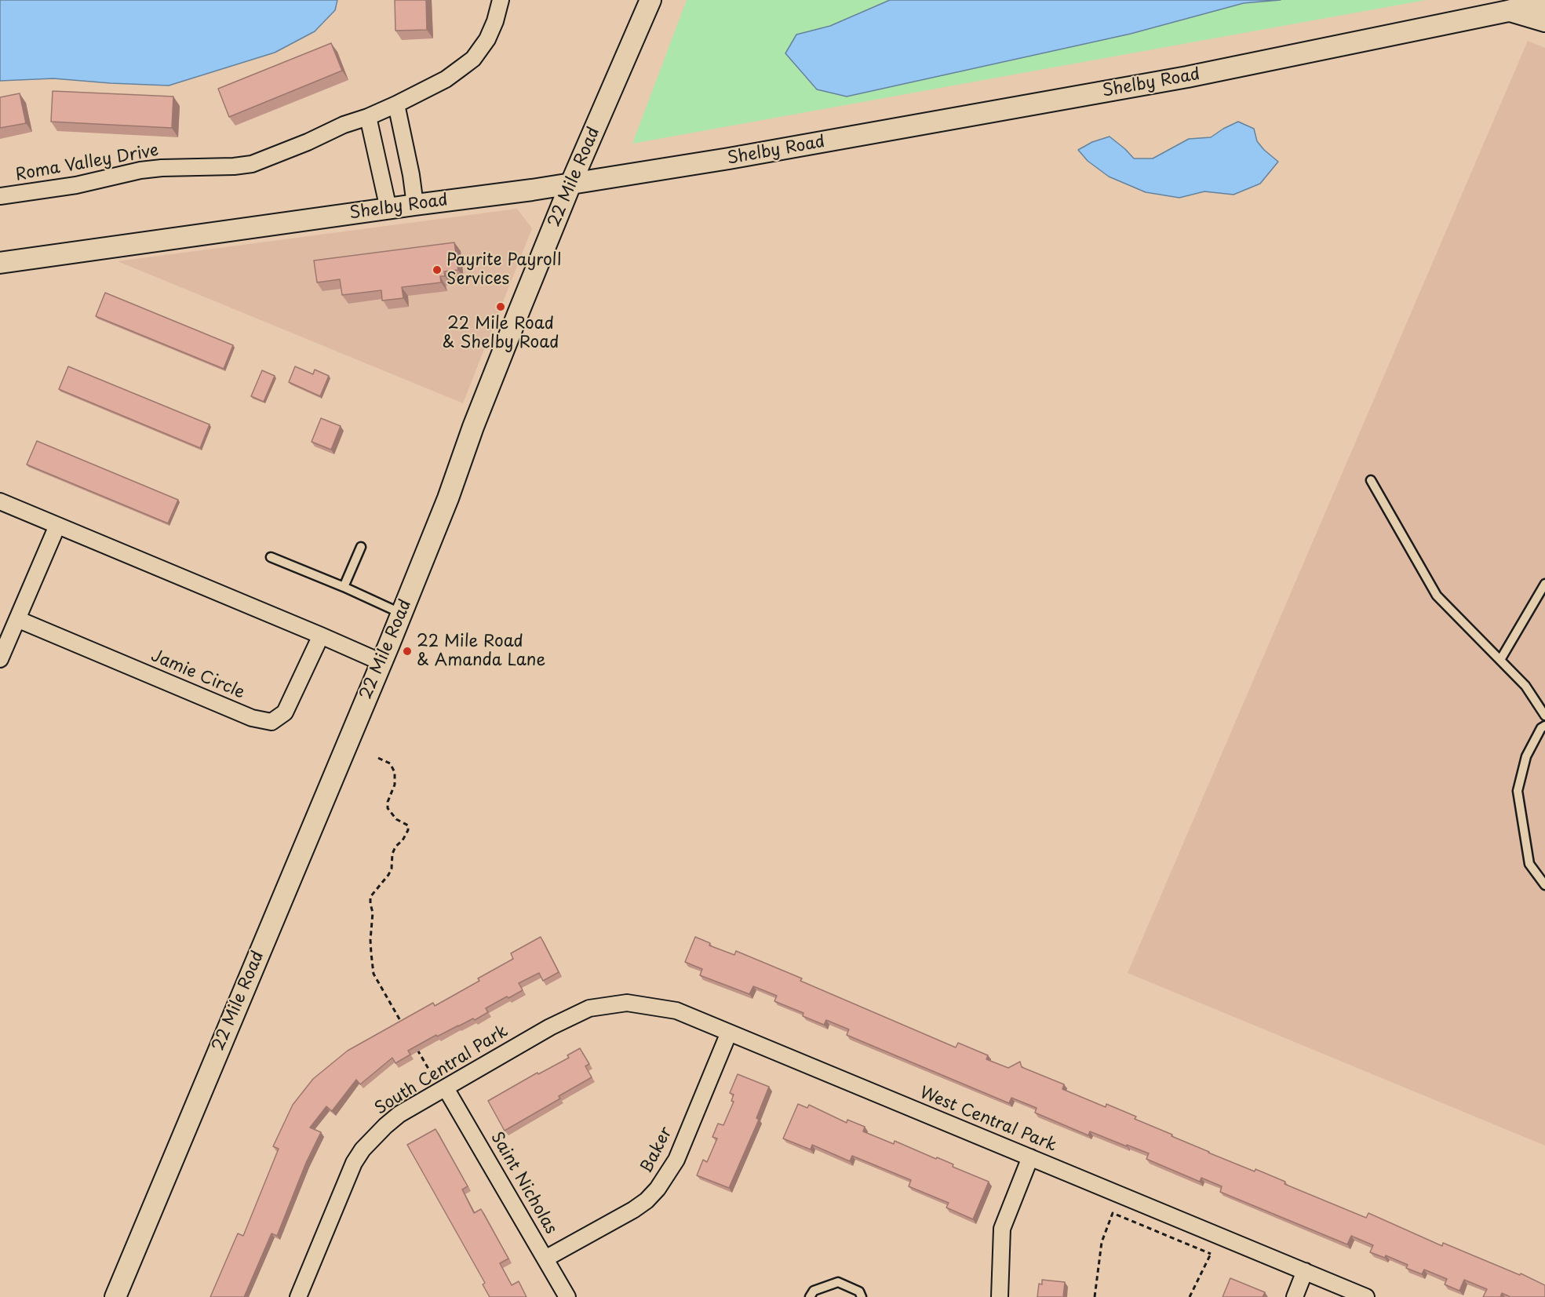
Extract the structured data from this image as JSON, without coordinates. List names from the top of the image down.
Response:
{
  "streets": {
    "street": [
      "Shelby Road",
      "Roma Valley Drive",
      "22 Mile Road",
      "Jamie Circle",
      "South Central Park",
      "West Central Park",
      "Baker",
      "Saint Nicholas"
    ]
  },
  "crossings": [
    ["Shelby Road", "22 Mile Road"],
    ["South Central Park", "West Central Park"],
    ["South Central Park", "Saint Nicholas"],
    ["West Central Park", "Baker"],
    ["Baker", "Saint Nicholas"]
  ],
  "places": ["Payrite Payroll Services", "22 Mile Road & Shelby Road", "22 Mile Road & Amanda Lane"]
}
